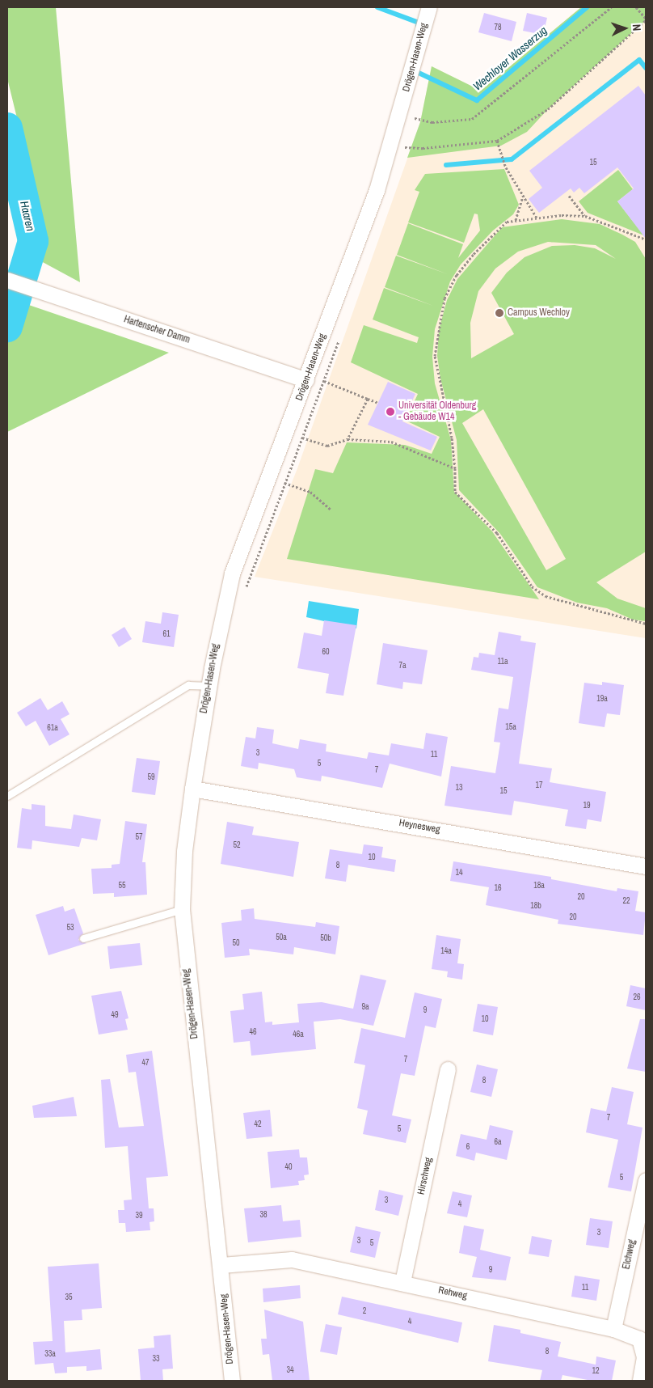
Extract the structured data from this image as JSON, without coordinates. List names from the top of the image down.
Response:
{
  "streets": {
    "street": [
      "Drögen-Hasen-Weg",
      "Hartenscher Damm",
      "Heynesweg",
      "Hirschweg",
      "Elchweg",
      "Rehweg"
    ]
  },
  "crossings": [
    ["Drögen-Hasen-Weg", "Hartenscher Damm"],
    ["Drögen-Hasen-Weg", "Heynesweg"],
    ["Drögen-Hasen-Weg", "Rehweg"],
    ["Hirschweg", "Rehweg"],
    ["Elchweg", "Rehweg"]
  ],
  "water": ["Wechloyer Wasserzug", "Haaren"],
  "places": ["Campus Wechloy", "Universität Oldenburg - Gebäude W14"],
  "house_numbers": [
    "78",
    "15",
    "61",
    "60",
    "11a",
    "7a",
    "19a",
    "15a",
    "61a",
    "3",
    "11",
    "5",
    "7",
    "59",
    "17",
    "13",
    "15",
    "19",
    "57",
    "52",
    "10",
    "8",
    "14",
    "55",
    "18a",
    "16",
    "20",
    "22",
    "18b",
    "20",
    "53",
    "50a",
    "50b",
    "50",
    "14a",
    "26",
    "9a",
    "9",
    "49",
    "10",
    "46",
    "46a",
    "7",
    "47",
    "8",
    "7",
    "42",
    "5",
    "6a",
    "6",
    "40",
    "5",
    "3",
    "4",
    "38",
    "39",
    "3",
    "3",
    "5",
    "9",
    "11",
    "35",
    "2",
    "4",
    "8",
    "33a",
    "33",
    "34",
    "12"
  ],
  "north": "right"
}
